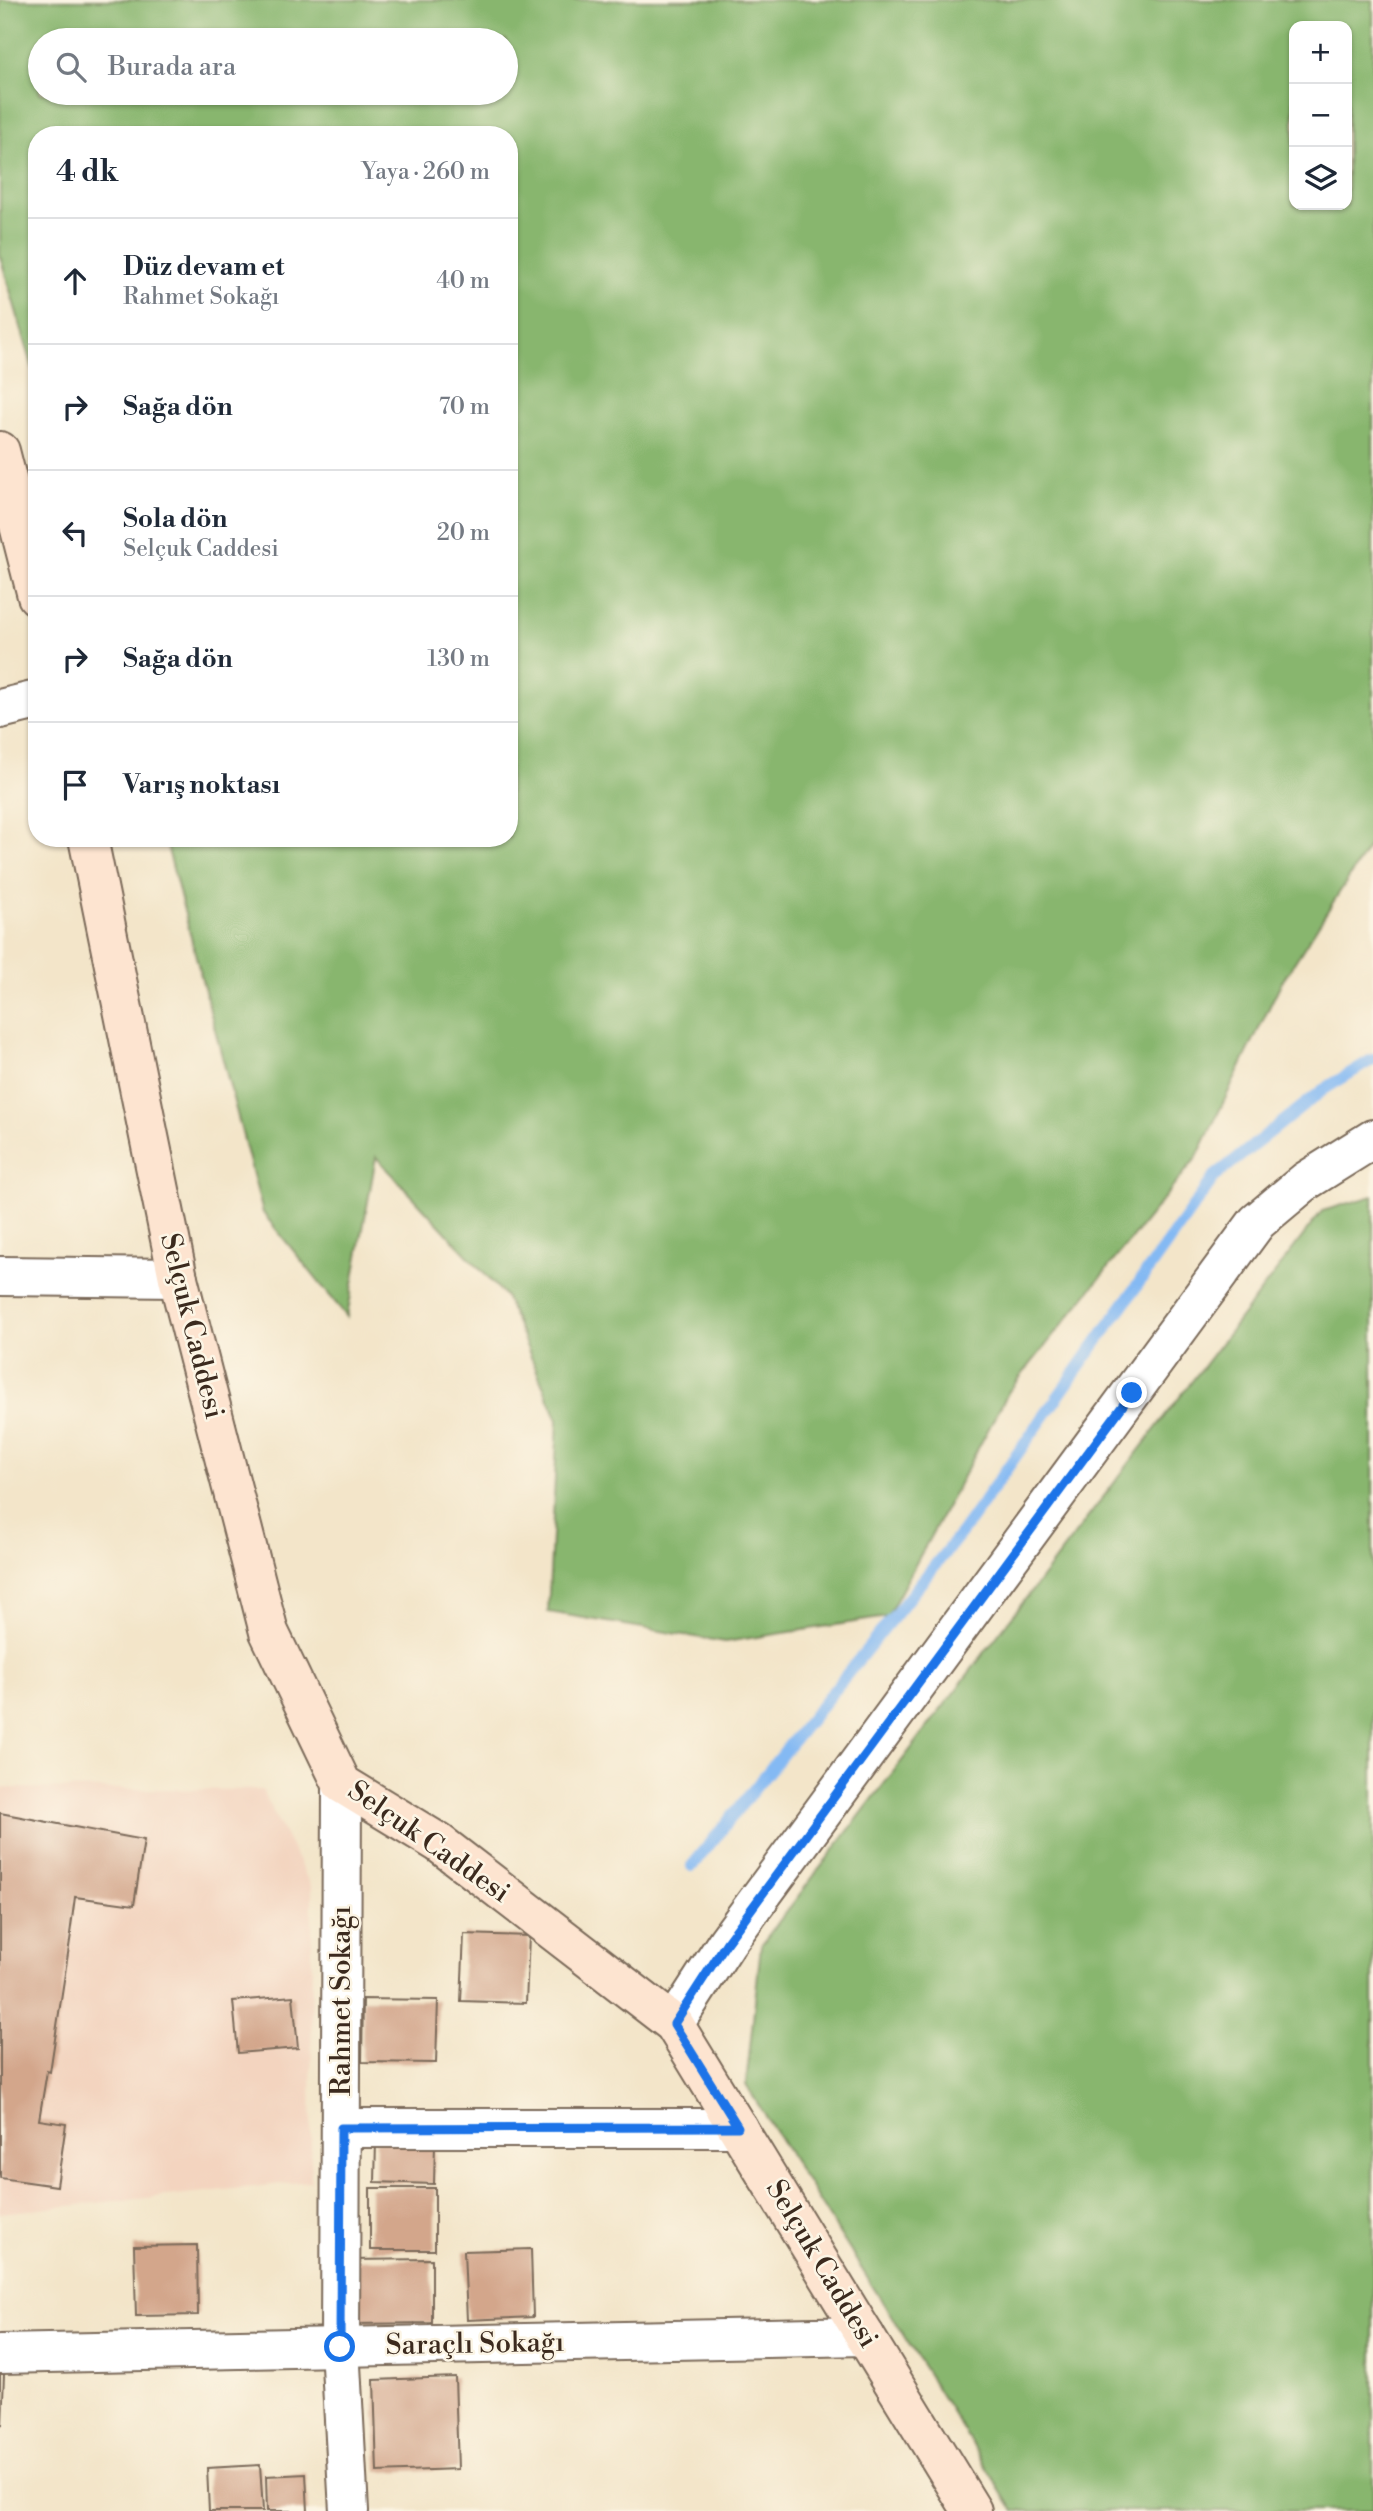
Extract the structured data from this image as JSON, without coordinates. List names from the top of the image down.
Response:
{
  "streets": {
    "street": ["Selçuk Caddesi", "Rahmet Sokağı", "Saraçlı Sokağı"]
  },
  "crossings": [
    ["Selçuk Caddesi", "Rahmet Sokağı"],
    ["Selçuk Caddesi", "Saraçlı Sokağı"],
    ["Rahmet Sokağı", "Saraçlı Sokağı"]
  ],
  "page": {
    "map_buttons": ["+", "−"],
    "search": "Burada ara",
    "heading": ["4 dk", "Yaya · 260 m"],
    "list": [
      ["Düz devam et", "Rahmet Sokağı", "40 m"],
      ["Sağa dön", "70 m"],
      ["Sola dön", "Selçuk Caddesi", "20 m"],
      ["Sağa dön", "130 m"],
      "Varış noktası"
    ]
  }
}
